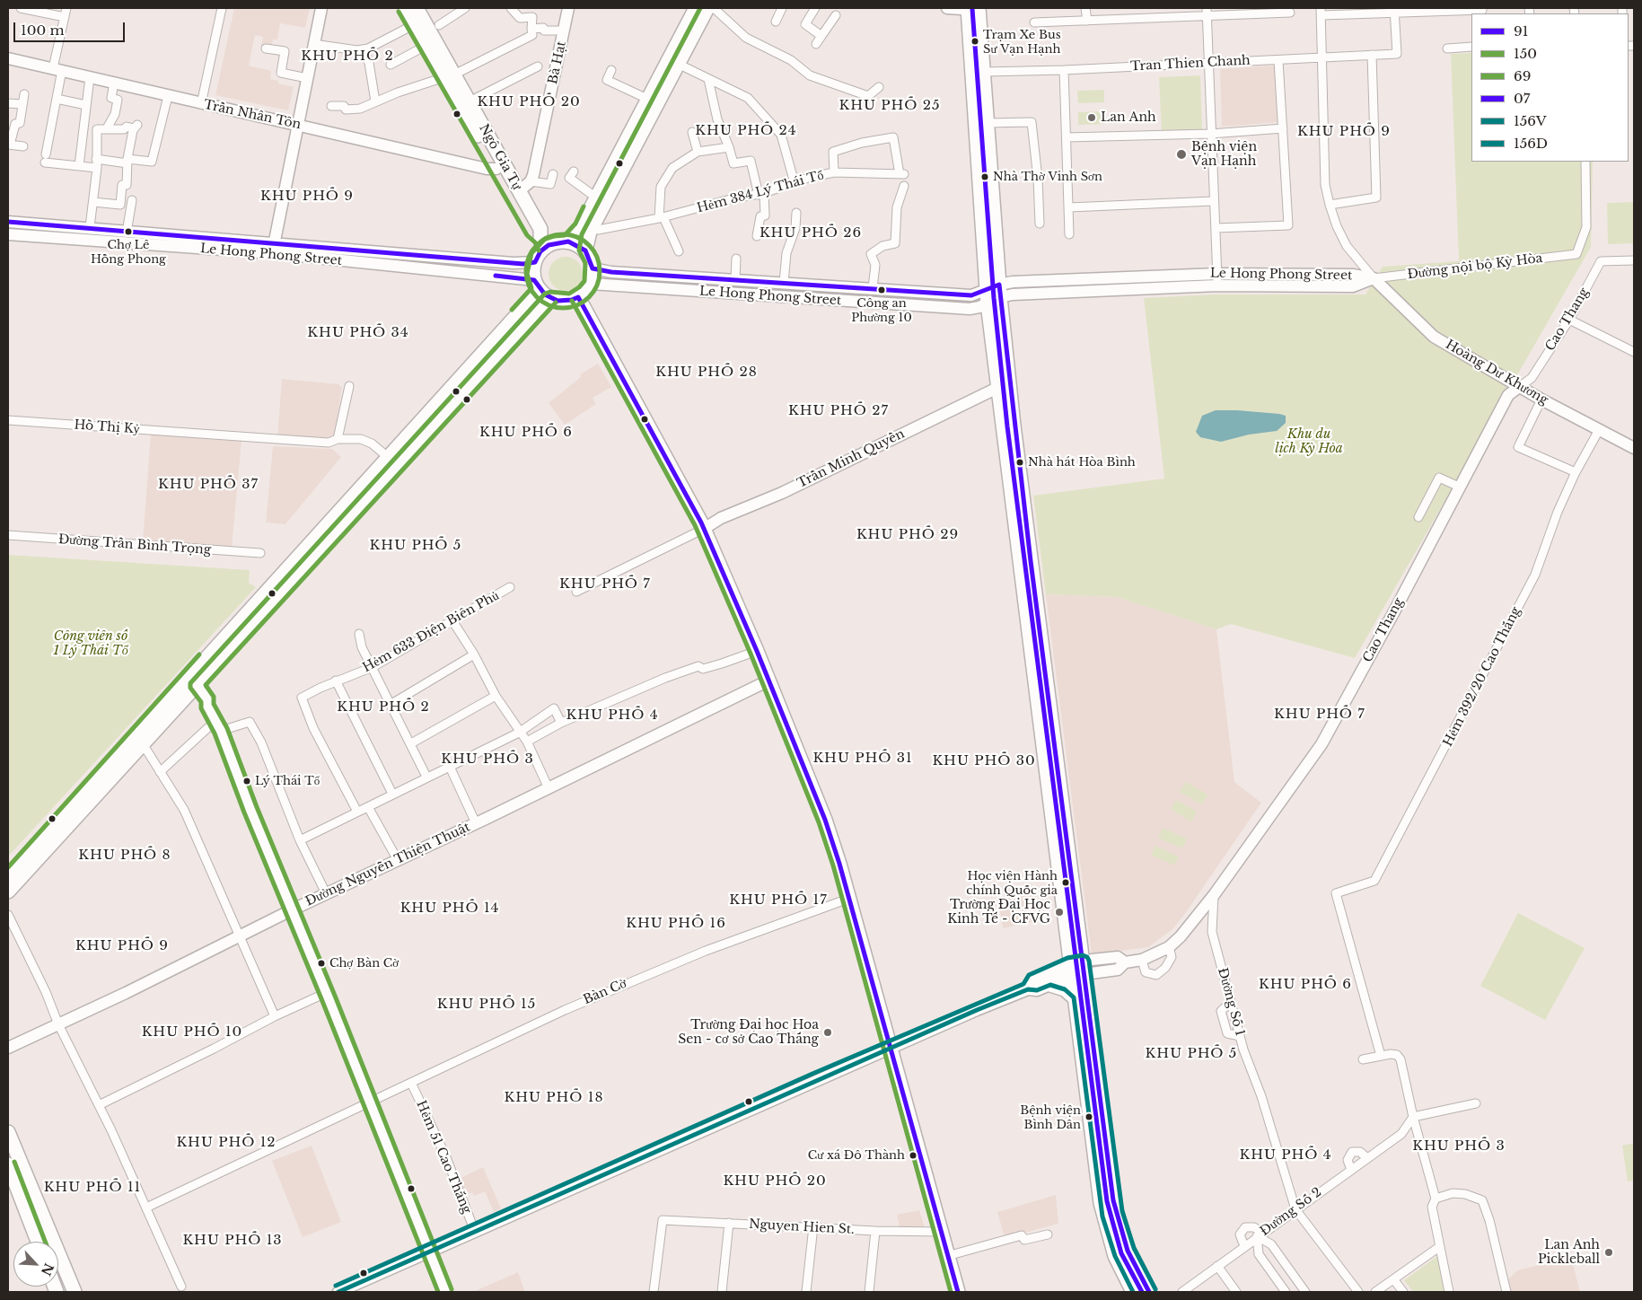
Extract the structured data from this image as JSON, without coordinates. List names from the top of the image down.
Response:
{
  "streets": {
    "main road": ["Ngô Gia Tự"],
    "street": [
      "Bà Hạt",
      "Tran Thien Chanh",
      "Trần Nhân Tôn",
      "Hẻm 384 Lý Thái Tổ",
      "Le Hong Phong Street",
      "Đường nội bộ Kỳ Hòa",
      "Cao Thang",
      "Hoàng Dư Khương",
      "Hồ Thị Kỷ",
      "Trần Minh Quyền",
      "Đường Trần Bình Trọng",
      "Hẻm 633 Ðiện Biên Phủ",
      "Hẻm 392/20 Cao Thắng",
      "Đường Nguyễn Thiện Thuật",
      "Bàn Cờ",
      "Đường Số 1",
      "Hẻm 51 Cao Thắng",
      "Đường Số 2",
      "Nguyen Hien St."
    ]
  },
  "crossings": [
    ["Ngô Gia Tự", "Le Hong Phong Street"],
    ["Le Hong Phong Street", "Đường nội bộ Kỳ Hòa"],
    ["Le Hong Phong Street", "Hoàng Dư Khương"],
    ["Đường nội bộ Kỳ Hòa", "Hoàng Dư Khương"],
    ["Cao Thang", "Hoàng Dư Khương"],
    ["Cao Thang", "Đường Số 1"],
    ["Cao Thang", "Hẻm 51 Cao Thắng"],
    ["Hoàng Dư Khương", "Hẻm 392/20 Cao Thắng"],
    ["Bàn Cờ", "Hẻm 51 Cao Thắng"],
    ["Đường Số 1", "Đường Số 2"]
  ],
  "districts": [
    "KHU PHỐ 2",
    "KHU PHỐ 20",
    "KHU PHỐ 25",
    "KHU PHỐ 24",
    "KHU PHỐ 9",
    "KHU PHỐ 9",
    "KHU PHỐ 26",
    "KHU PHỐ 34",
    "KHU PHỐ 28",
    "KHU PHỐ 27",
    "KHU PHỐ 6",
    "KHU PHỐ 37",
    "KHU PHỐ 29",
    "KHU PHỐ 5",
    "KHU PHỐ 7",
    "KHU PHỐ 2",
    "KHU PHỐ 7",
    "KHU PHỐ 4",
    "KHU PHỐ 31",
    "KHU PHỐ 3",
    "KHU PHỐ 30",
    "KHU PHỐ 8",
    "KHU PHỐ 17",
    "KHU PHỐ 14",
    "KHU PHỐ 16",
    "KHU PHỐ 9",
    "KHU PHỐ 6",
    "KHU PHỐ 15",
    "KHU PHỐ 10",
    "KHU PHỐ 5",
    "KHU PHỐ 18",
    "KHU PHỐ 12",
    "KHU PHỐ 3",
    "KHU PHỐ 4",
    "KHU PHỐ 20",
    "KHU PHỐ 11",
    "KHU PHỐ 13"
  ],
  "parks": ["Khu du lịch Kỳ Hòa", "Công viên số 1 Lý Thái Tổ"],
  "places": [
    "Trạm Xe Bus Sư Vạn Hạnh",
    "Lan Anh",
    "Bệnh viện Vạn Hạnh",
    "Nhà Thờ Vinh Sơn",
    "Chợ Lê Hồng Phong",
    "Công an Phường 10",
    "Nhà hát Hòa Bình",
    "Lý Thái Tổ",
    "Học viện Hành chính Quốc gia",
    "Trường Đại Học Kinh Tế - CFVG",
    "Chợ Bàn Cờ",
    "Trường Đại học Hoa Sen - cơ sở Cao Thắng",
    "Bệnh viện Bình Dân",
    "Cư xá Đô Thành",
    "Lan Anh Pickleball"
  ],
  "lines": [
    "transit line 69",
    "transit line 07",
    "transit line 150",
    "transit line 91",
    "transit line 156V",
    "transit line 156D"
  ],
  "legend": [
    "91",
    "150",
    "69",
    "07",
    "156V",
    "156D"
  ],
  "scale_bar": "100 m",
  "north": "bottom right"
}
